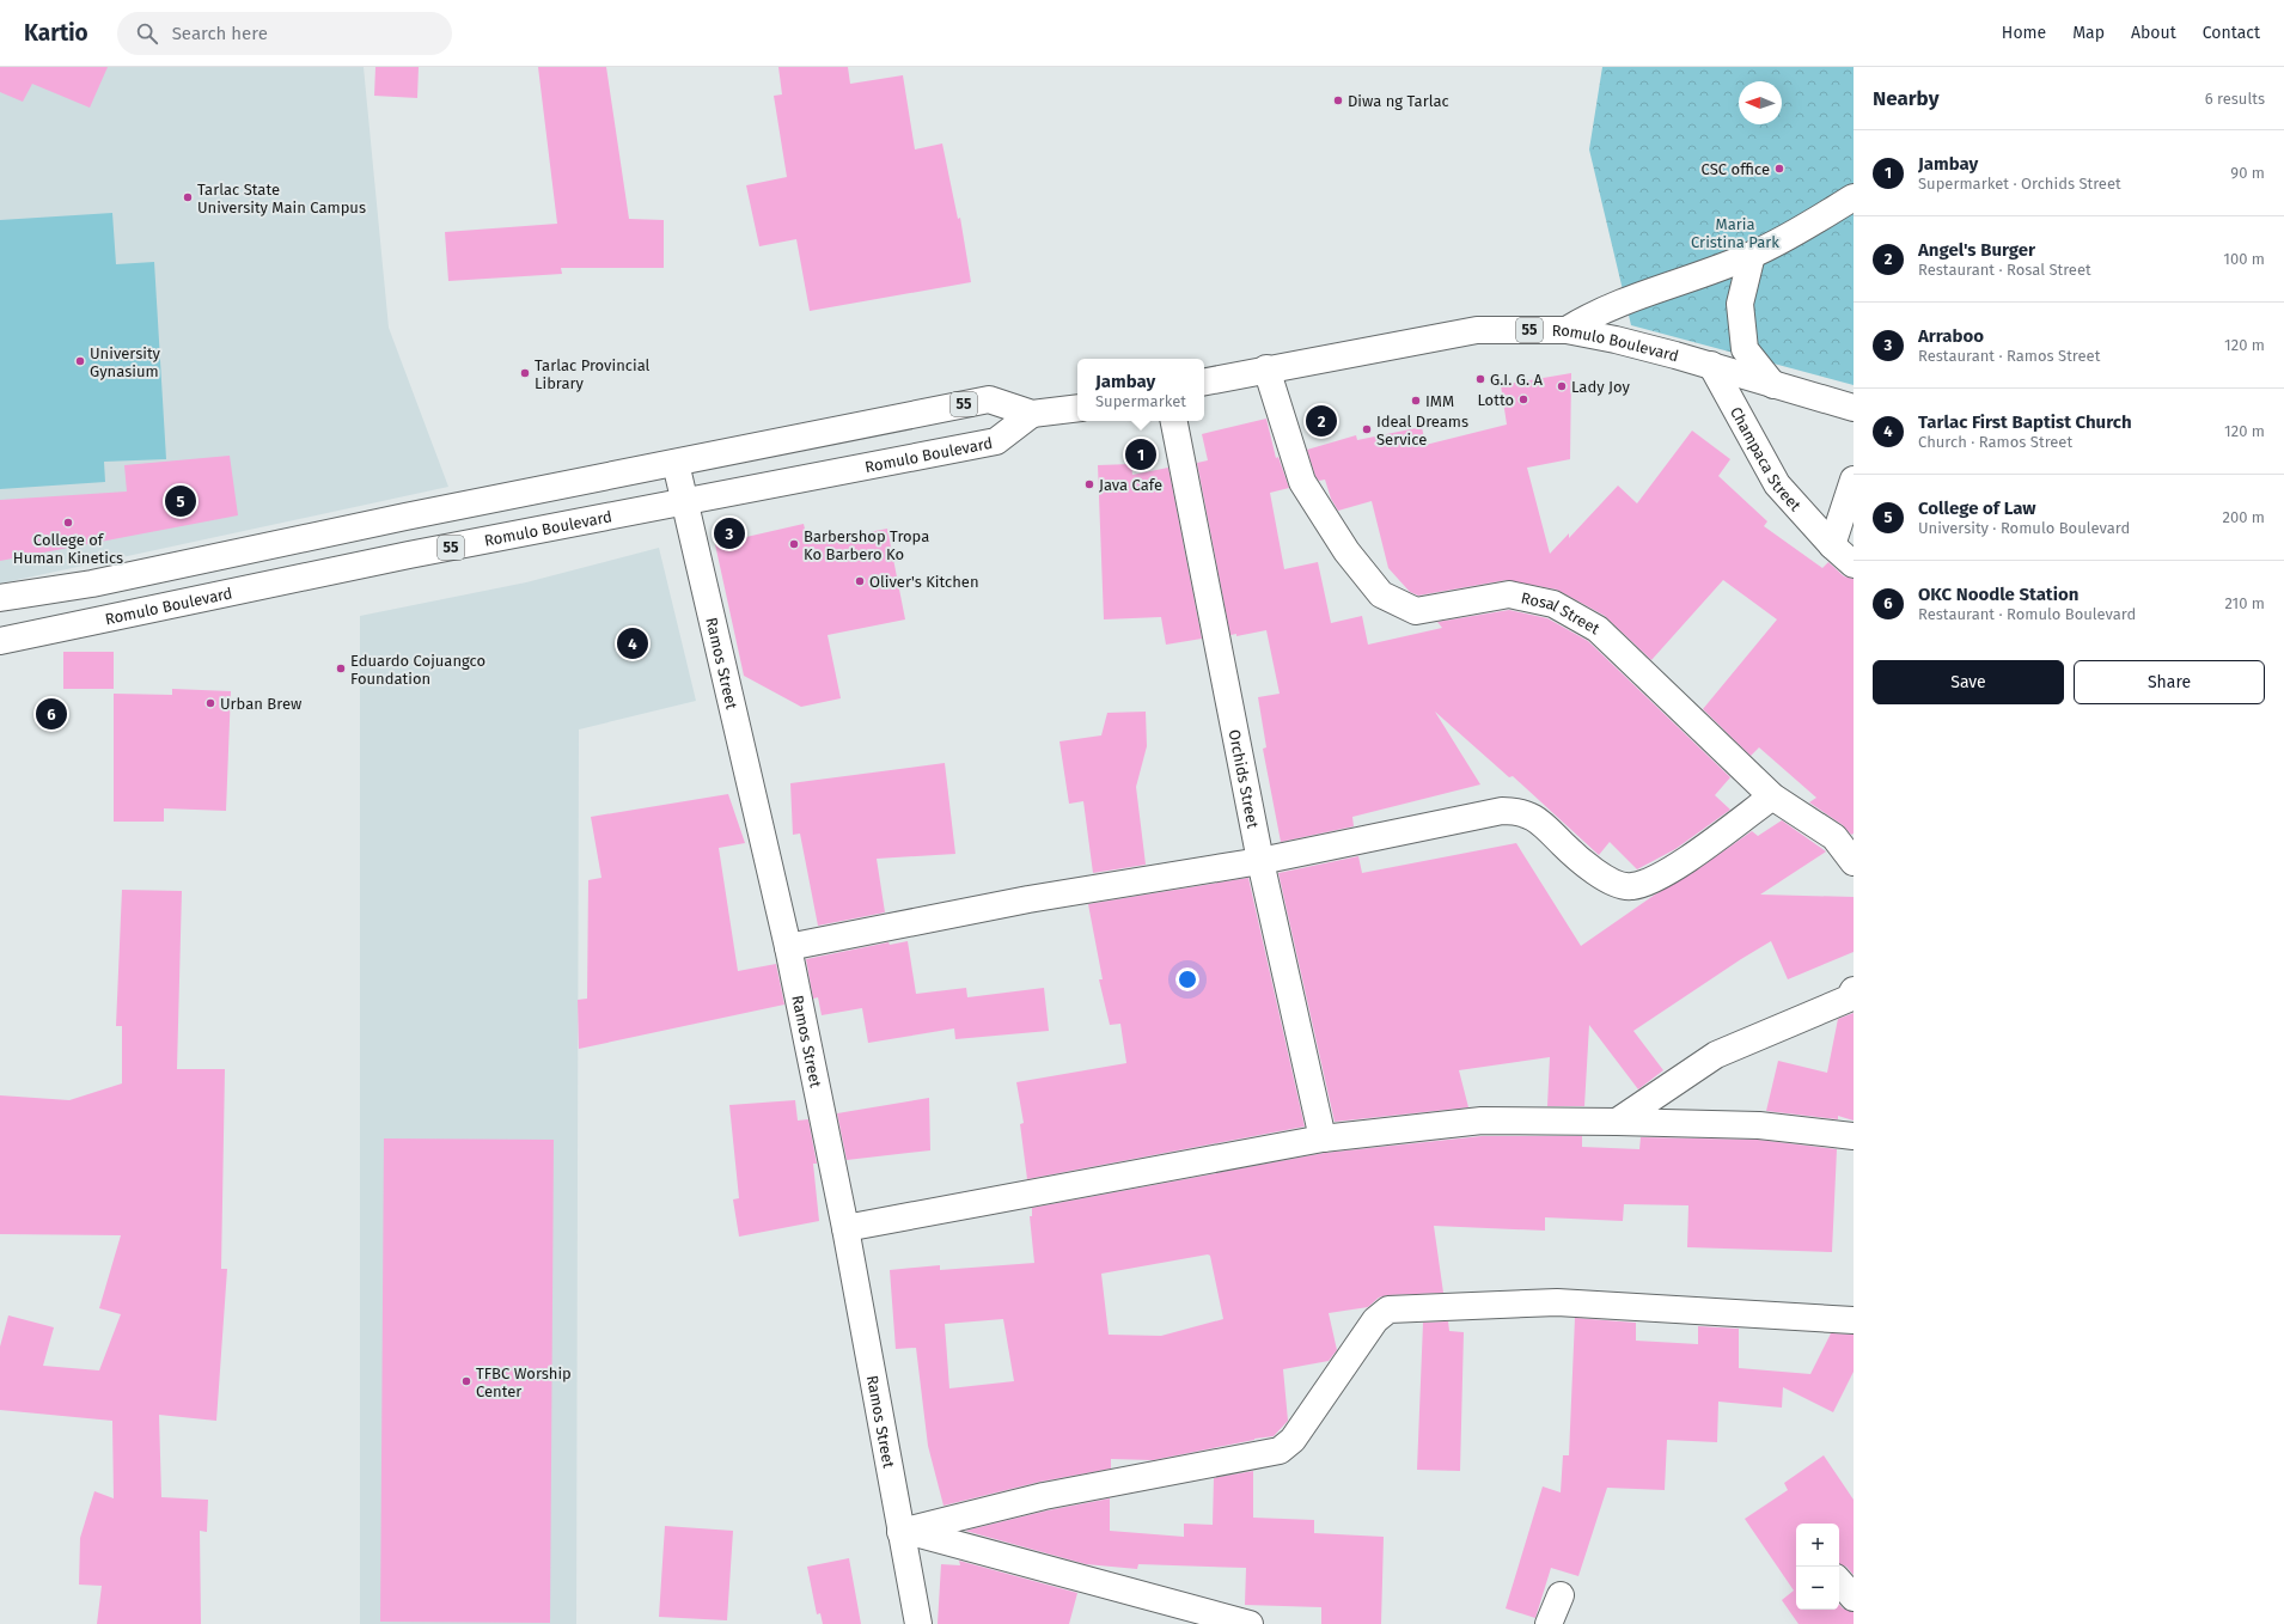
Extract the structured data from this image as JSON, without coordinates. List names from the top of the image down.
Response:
{
  "streets": {
    "main road": [
      "55",
      "Romulo Boulevard",
      "Champaca Street",
      "Rosal Street",
      "Ramos Street",
      "Orchids Street"
    ]
  },
  "crossings": [
    ["55", "Romulo Boulevard"],
    ["55", "Ramos Street"],
    ["Romulo Boulevard", "Champaca Street"],
    ["Romulo Boulevard", "Rosal Street"],
    ["Romulo Boulevard", "Ramos Street"]
  ],
  "parks": ["Maria Cristina Park"],
  "places": [
    "Diwa ng Tarlac",
    "CSC office",
    "Tarlac State University Main Campus",
    "University Gynasium",
    "Tarlac Provincial Library",
    "G.I. G. A",
    "Lady Joy",
    "Lotto",
    "IMM",
    "Ideal Dreams Service",
    "Java Cafe",
    "College of Human Kinetics",
    "Barbershop Tropa Ko Barbero Ko",
    "Oliver's Kitchen",
    "Eduardo Cojuangco Foundation",
    "Urban Brew",
    "TFBC Worship Center"
  ],
  "north": "left",
  "page": {
    "header": "Kartio",
    "search": "Search here",
    "nav": [
      "Home",
      "Map",
      "About",
      "Contact"
    ],
    "heading": ["Nearby", "6 results"],
    "list": [
      {
        "mark": "1",
        "name": "Jambay",
        "note": "Supermarket · Orchids Street",
        "value": "90 m"
      },
      {
        "mark": "2",
        "name": "Angel's Burger",
        "note": "Restaurant · Rosal Street",
        "value": "100 m"
      },
      {
        "mark": "3",
        "name": "Arraboo",
        "note": "Restaurant · Ramos Street",
        "value": "120 m"
      },
      {
        "mark": "4",
        "name": "Tarlac First Baptist Church",
        "note": "Church · Ramos Street",
        "value": "120 m"
      },
      {
        "mark": "5",
        "name": "College of Law",
        "note": "University · Romulo Boulevard",
        "value": "200 m"
      },
      {
        "mark": "6",
        "name": "OKC Noodle Station",
        "note": "Restaurant · Romulo Boulevard",
        "value": "210 m"
      }
    ],
    "popup": ["Jambay", "Supermarket"],
    "pins": [
      "2",
      "1",
      "5",
      "3",
      "4",
      "6"
    ],
    "buttons": ["Save", "Share"],
    "map_buttons": ["+", "−"]
  }
}
